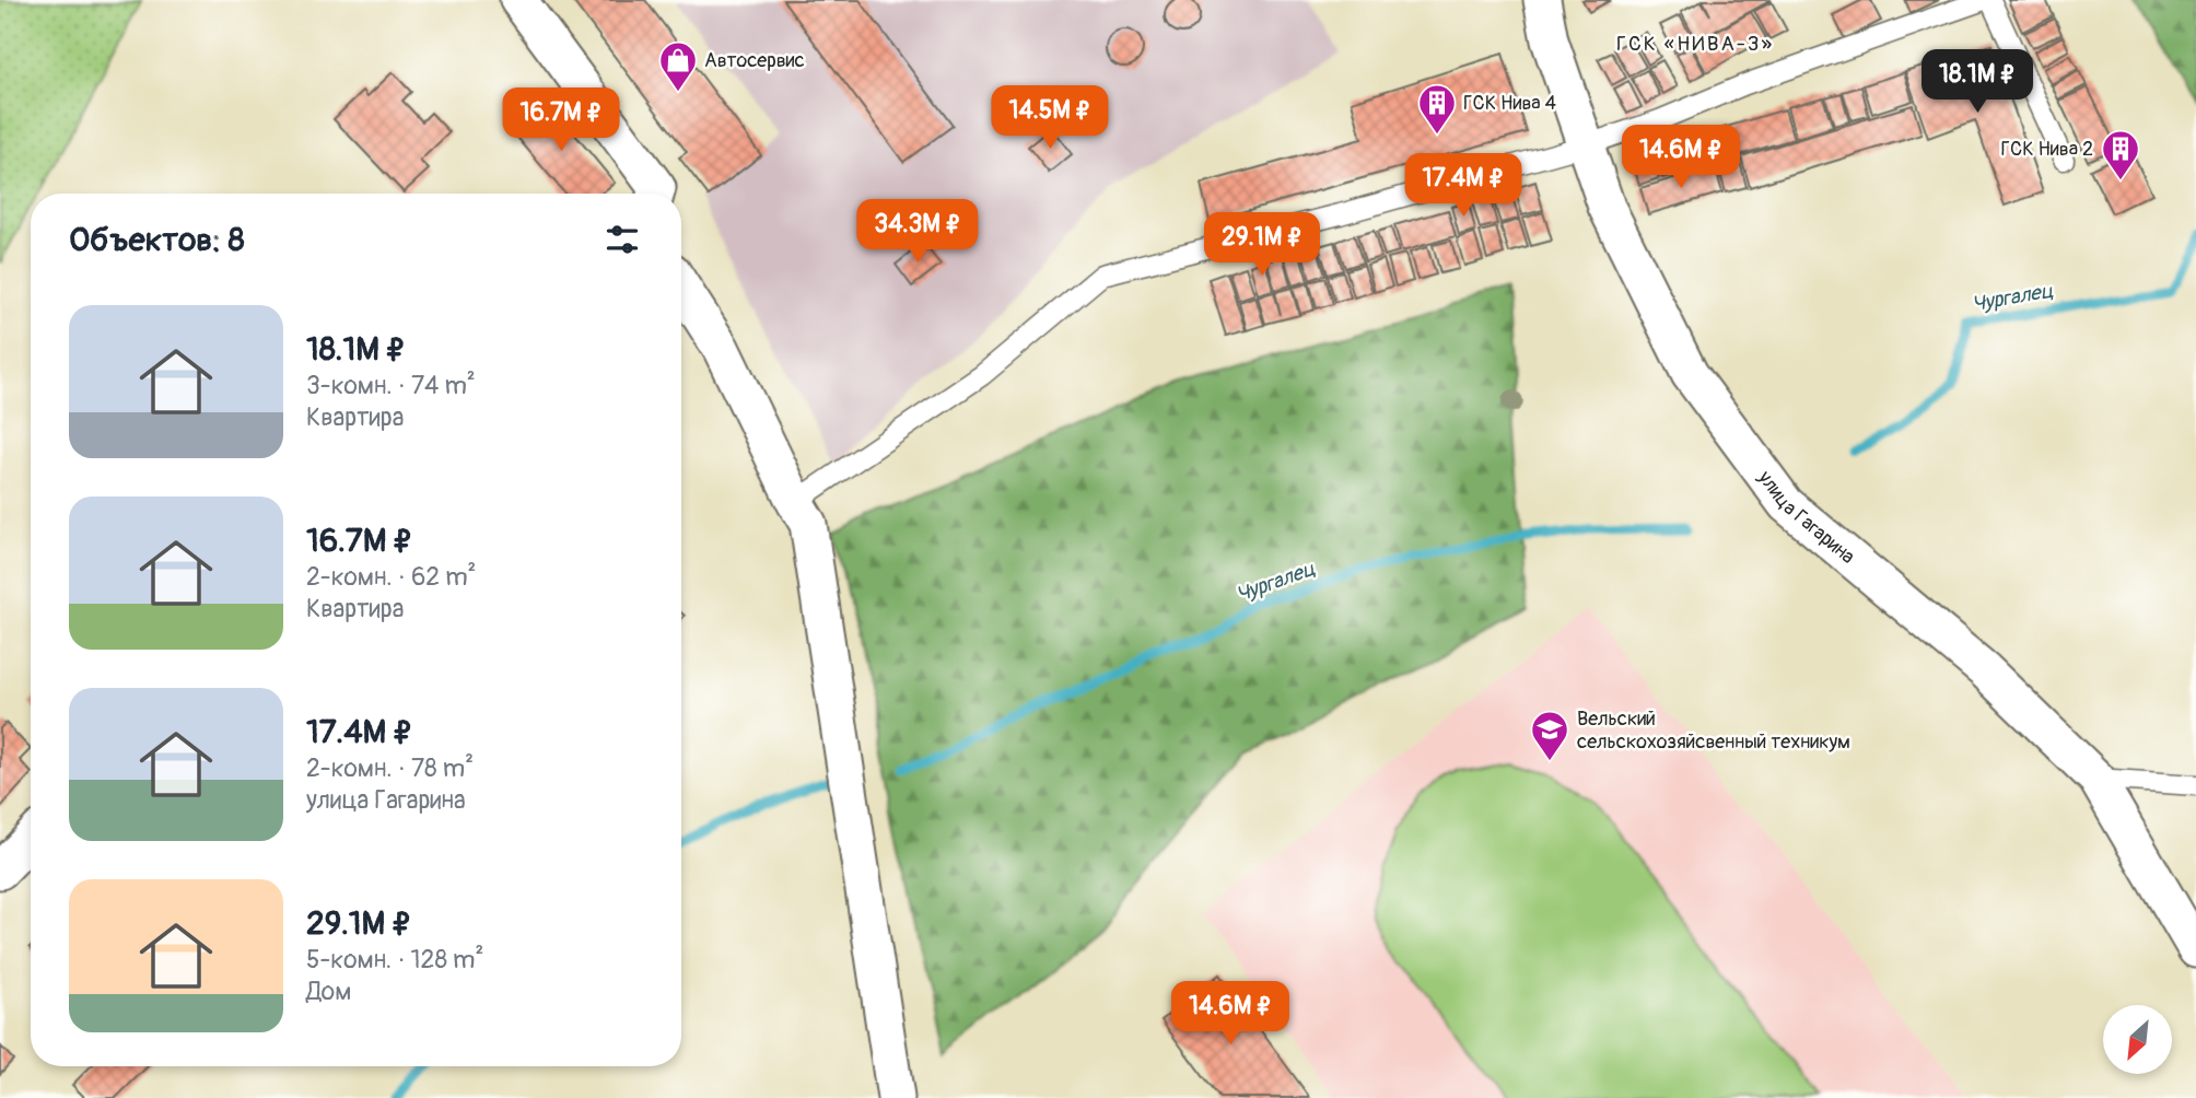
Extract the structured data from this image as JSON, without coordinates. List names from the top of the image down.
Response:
{
  "streets": {
    "street": ["улица Гагарина"]
  },
  "districts": ["ГСК «НИВА-3»"],
  "water": ["Чургалец"],
  "places": {
    "shop": ["Автосервис"],
    "building": ["ГСК Нива 4", "ГСК Нива 2"],
    "school or university": ["Вельский сельскохозяйсвенный техникум"]
  },
  "north": "bottom left",
  "page": {
    "price": [
      "18.1M ₽",
      "14.5M ₽",
      "16.7M ₽",
      "14.6M ₽",
      "17.4M ₽",
      "34.3M ₽",
      "29.1M ₽",
      "14.6M ₽"
    ],
    "heading": "Объектов: 8",
    "list": [
      {
        "name": "18.1M ₽",
        "note": "3-комн. · 74 m² · Квартира"
      },
      {
        "name": "16.7M ₽",
        "note": "2-комн. · 62 m² · Квартира"
      },
      {
        "name": "17.4M ₽",
        "note": "2-комн. · 78 m² · улица Гагарина"
      },
      {
        "name": "29.1M ₽",
        "note": "5-комн. · 128 m² · Дом"
      }
    ]
  }
}
